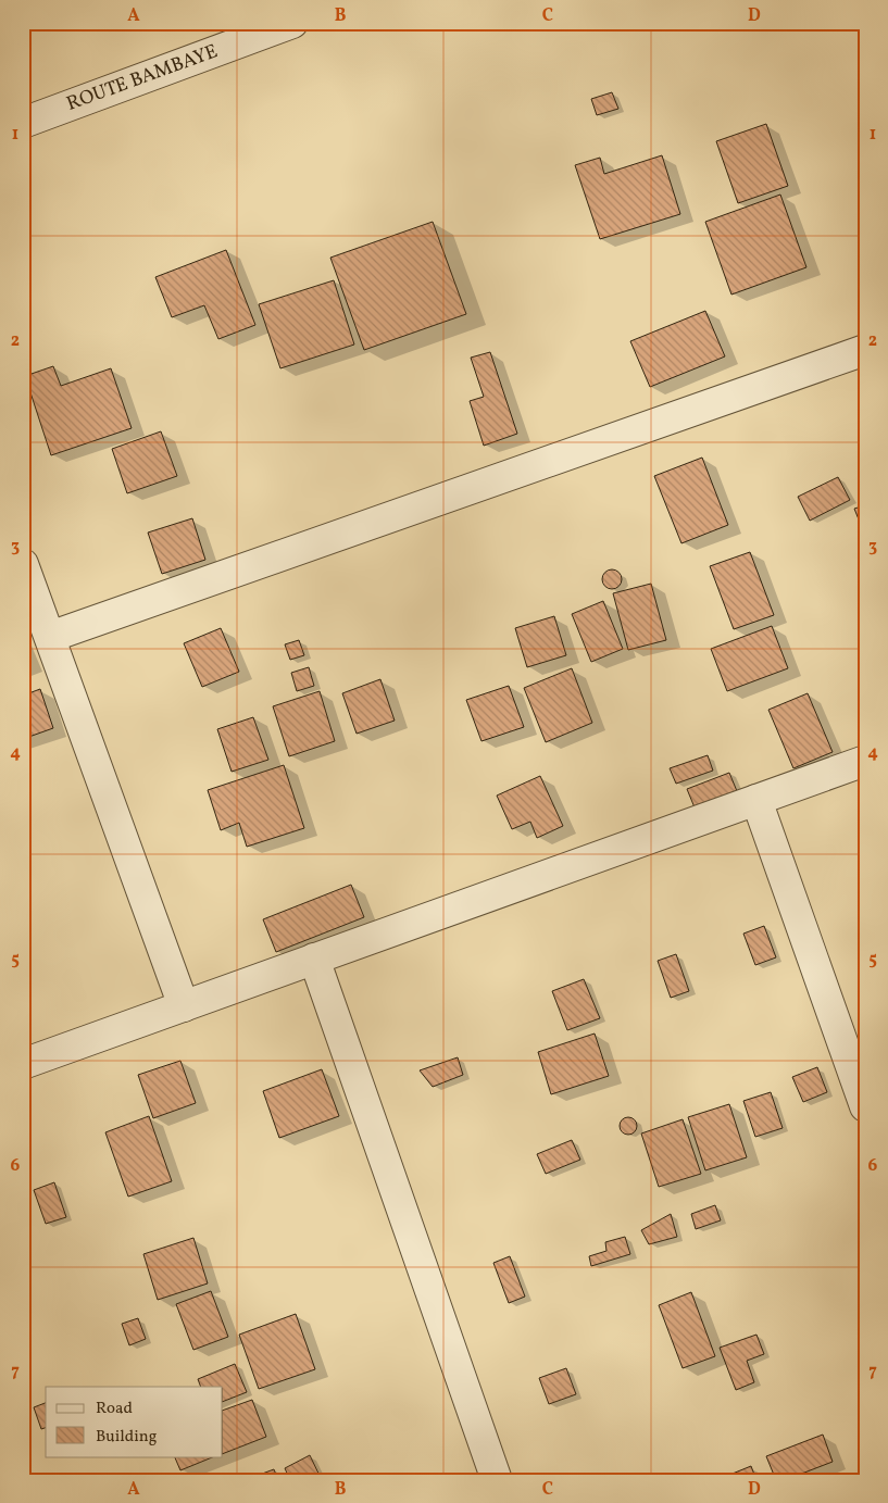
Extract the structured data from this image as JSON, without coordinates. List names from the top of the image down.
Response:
{
  "streets": {
    "street": ["ROUTE BAMBAYE"]
  },
  "legend": ["Road", "Building"],
  "grid": {
    "columns": [
      "A",
      "B",
      "C",
      "D"
    ],
    "rows": [
      "1",
      "2",
      "3",
      "4",
      "5",
      "6",
      "7"
    ]
  }
}
